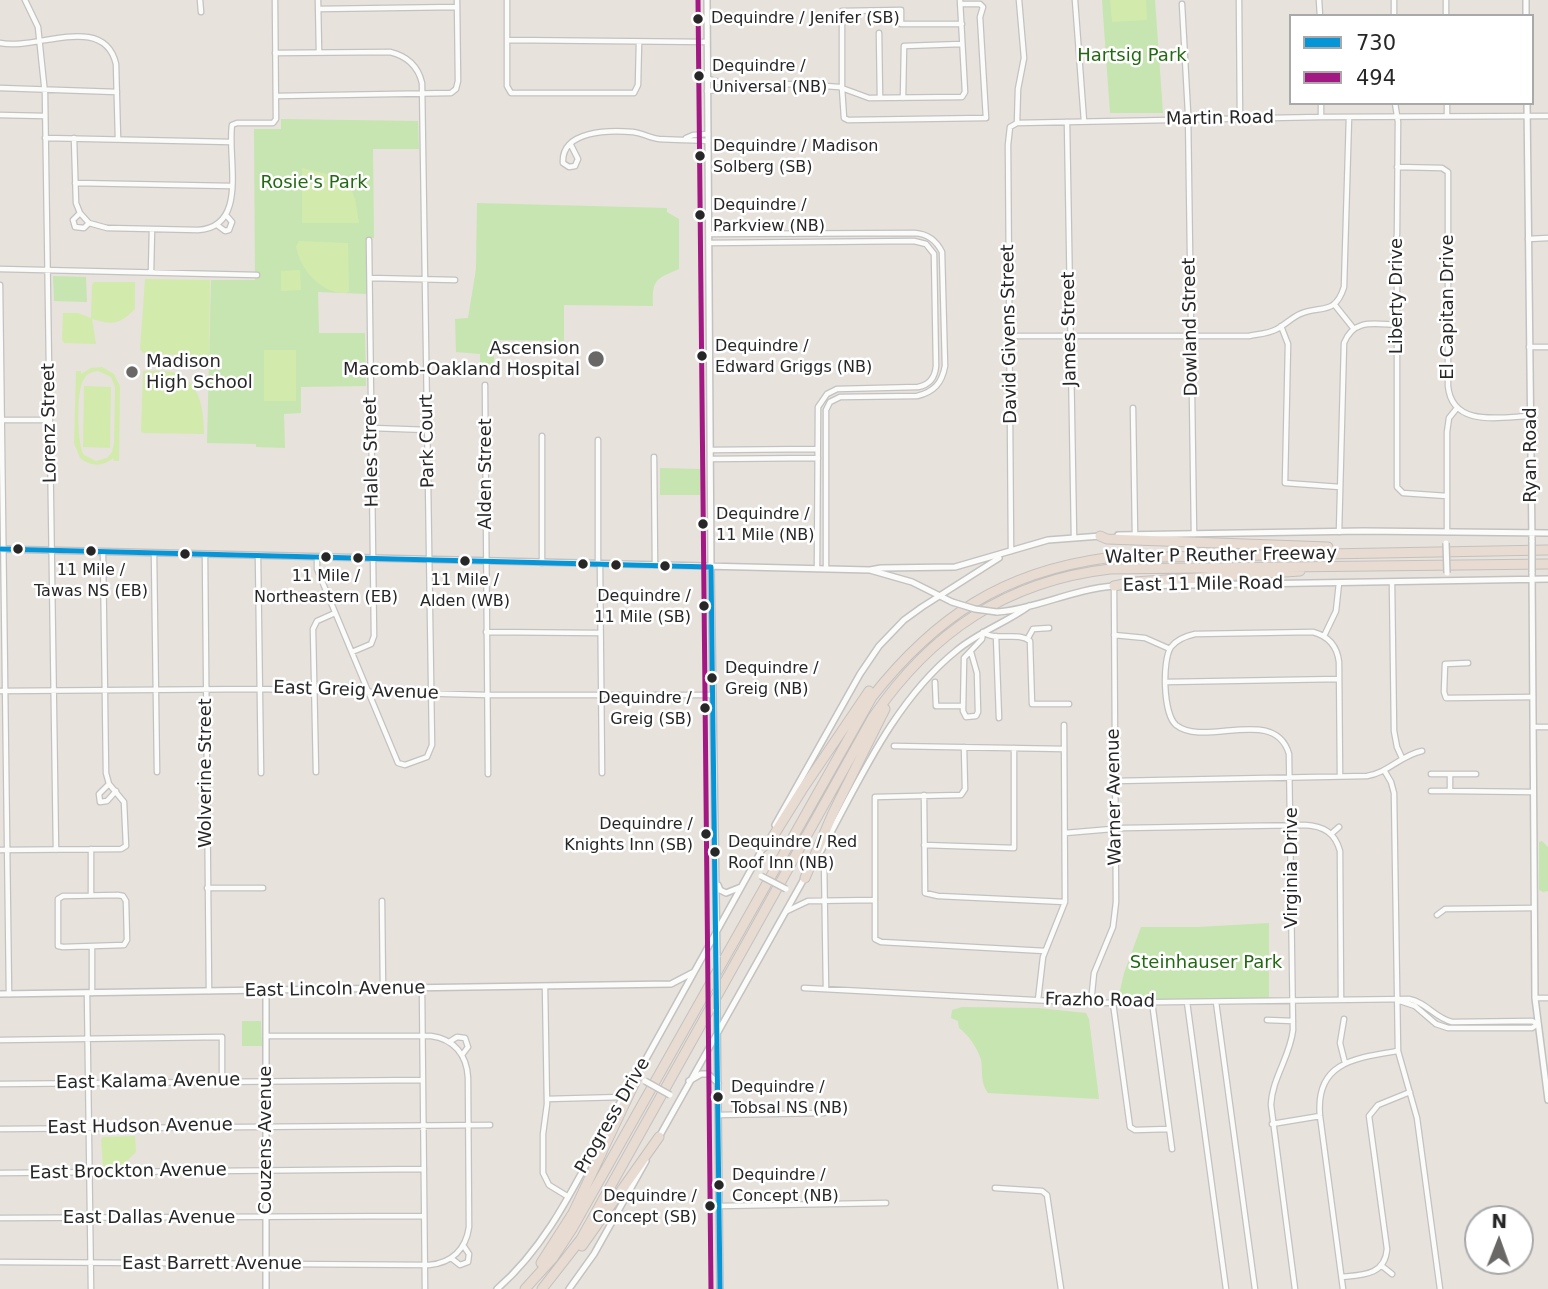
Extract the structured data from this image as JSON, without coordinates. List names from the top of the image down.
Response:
{
  "streets": {
    "highway": ["Walter P Reuther Freeway"],
    "main road": [
      "Ryan Road",
      "East 11 Mile Road",
      "East Lincoln Avenue",
      "Progress Drive",
      "Couzens Avenue"
    ],
    "street": [
      "Martin Road",
      "Liberty Drive",
      "El Capitan Drive",
      "Dowland Street",
      "James Street",
      "David Givens Street",
      "Lorenz Street",
      "Park Court",
      "Hales Street",
      "Alden Street",
      "East Greig Avenue",
      "Wolverine Street",
      "Warner Avenue",
      "Virginia Drive",
      "Frazho Road",
      "East Kalama Avenue",
      "East Hudson Avenue",
      "East Brockton Avenue",
      "East Dallas Avenue",
      "East Barrett Avenue"
    ]
  },
  "crossings": [
    ["Martin Road", "Liberty Drive"],
    ["Martin Road", "Dowland Street"],
    ["Martin Road", "James Street"],
    ["Martin Road", "David Givens Street"],
    ["Martin Road", "Ryan Road"],
    ["Liberty Drive", "El Capitan Drive"],
    ["Dowland Street", "East 11 Mile Road"],
    ["James Street", "East 11 Mile Road"],
    ["David Givens Street", "East 11 Mile Road"],
    ["David Givens Street", "Progress Drive"],
    ["Lorenz Street", "East 11 Mile Road"],
    ["Lorenz Street", "East Greig Avenue"],
    ["Park Court", "East 11 Mile Road"],
    ["Park Court", "East Greig Avenue"],
    ["Hales Street", "East 11 Mile Road"],
    ["Ryan Road", "East 11 Mile Road"],
    ["Ryan Road", "Frazho Road"],
    ["Alden Street", "East 11 Mile Road"],
    ["Alden Street", "East Greig Avenue"],
    ["East 11 Mile Road", "Wolverine Street"],
    ["East 11 Mile Road", "Warner Avenue"],
    ["East 11 Mile Road", "Progress Drive"],
    ["East Greig Avenue", "Wolverine Street"],
    ["Wolverine Street", "East Lincoln Avenue"],
    ["Warner Avenue", "Frazho Road"],
    ["Virginia Drive", "Frazho Road"],
    ["East Lincoln Avenue", "Progress Drive"],
    ["East Lincoln Avenue", "Couzens Avenue"],
    ["East Kalama Avenue", "Couzens Avenue"],
    ["East Hudson Avenue", "Couzens Avenue"],
    ["Couzens Avenue", "East Brockton Avenue"],
    ["Couzens Avenue", "East Dallas Avenue"],
    ["Couzens Avenue", "East Barrett Avenue"]
  ],
  "parks": ["Hartsig Park", "Rosie's Park", "Steinhauser Park"],
  "places": [
    "Dequindre / Jenifer (SB)",
    "Dequindre / Universal (NB)",
    "Dequindre / Madison Solberg (SB)",
    "Dequindre / Parkview (NB)",
    "Dequindre / Edward Griggs (NB)",
    "Ascension Macomb-Oakland Hospital",
    "Madison High School",
    "Dequindre / 11 Mile (NB)",
    "11 Mile / Tawas NS (EB)",
    "11 Mile / Northeastern (EB)",
    "11 Mile / Alden (WB)",
    "Dequindre / 11 Mile (SB)",
    "Dequindre / Greig (NB)",
    "Dequindre / Greig (SB)",
    "Dequindre / Knights Inn (SB)",
    "Dequindre / Red Roof Inn (NB)",
    "Dequindre / Tobsal NS (NB)",
    "Dequindre / Concept (NB)",
    "Dequindre / Concept (SB)"
  ],
  "lines": ["transit line 494", "transit line 730"],
  "legend": ["730", "494"],
  "north": "top"
}
